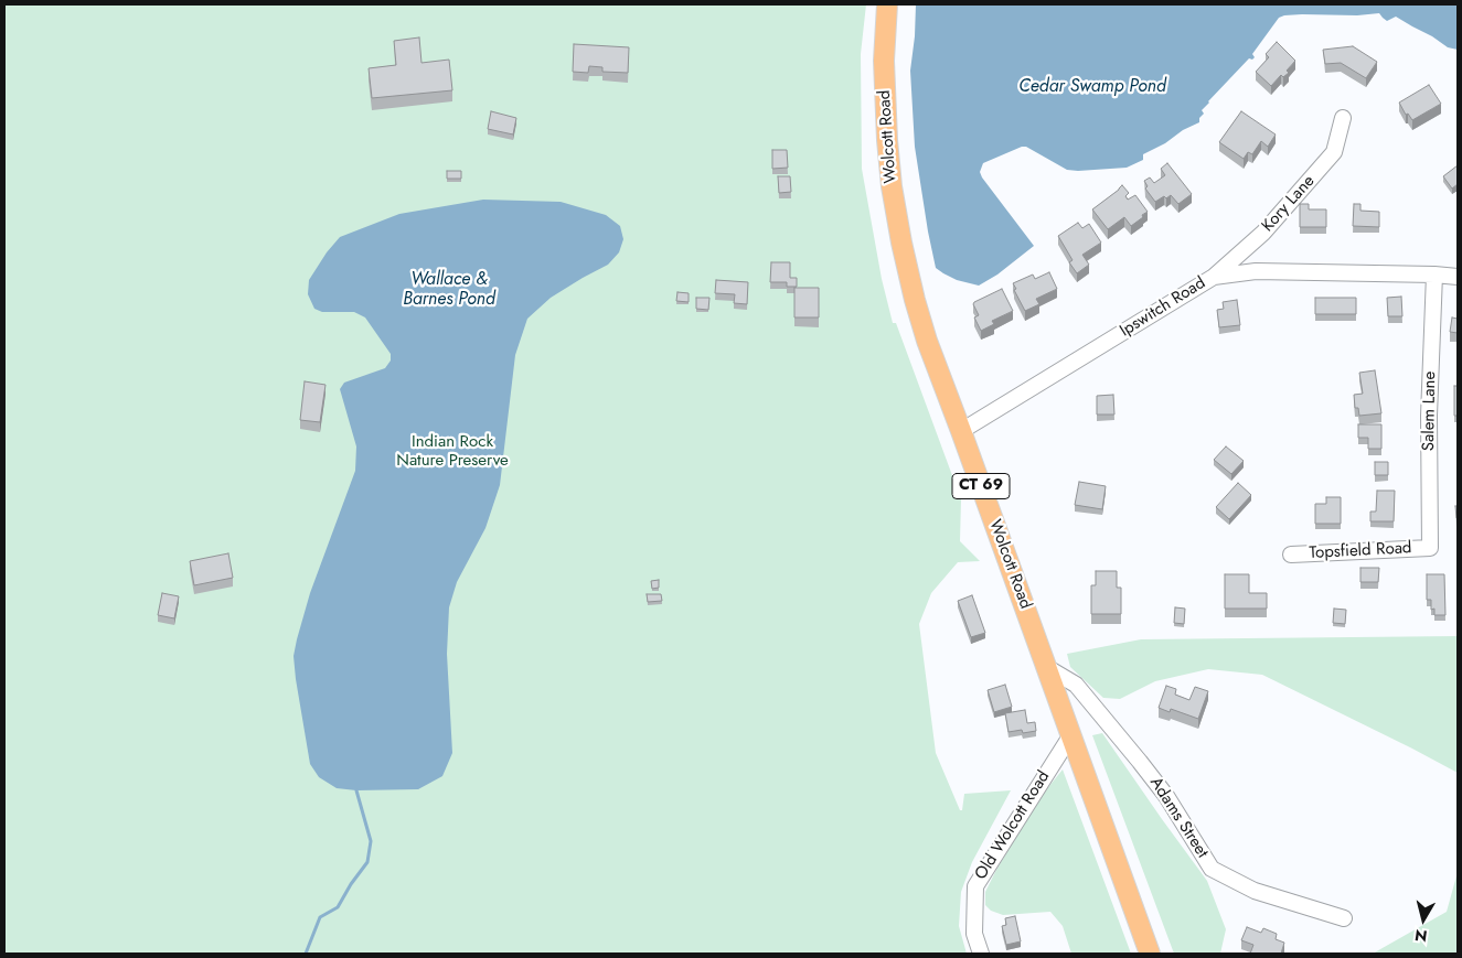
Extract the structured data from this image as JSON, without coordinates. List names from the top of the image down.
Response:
{
  "streets": {
    "main road": ["Wolcott Road", "CT 69"],
    "street": [
      "Kory Lane",
      "Ipswitch Road",
      "Salem Lane",
      "Topsfield Road",
      "Adams Street",
      "Old Wolcott Road"
    ]
  },
  "crossings": [
    ["Wolcott Road", "Ipswitch Road"],
    ["Wolcott Road", "Adams Street"],
    ["Wolcott Road", "Old Wolcott Road"],
    ["Kory Lane", "Ipswitch Road"],
    ["Ipswitch Road", "Salem Lane"],
    ["Salem Lane", "Topsfield Road"]
  ],
  "water": ["Cedar Swamp Pond", "Wallace & Barnes Pond"],
  "parks": ["Indian Rock Nature Preserve"],
  "north": "bottom"
}
